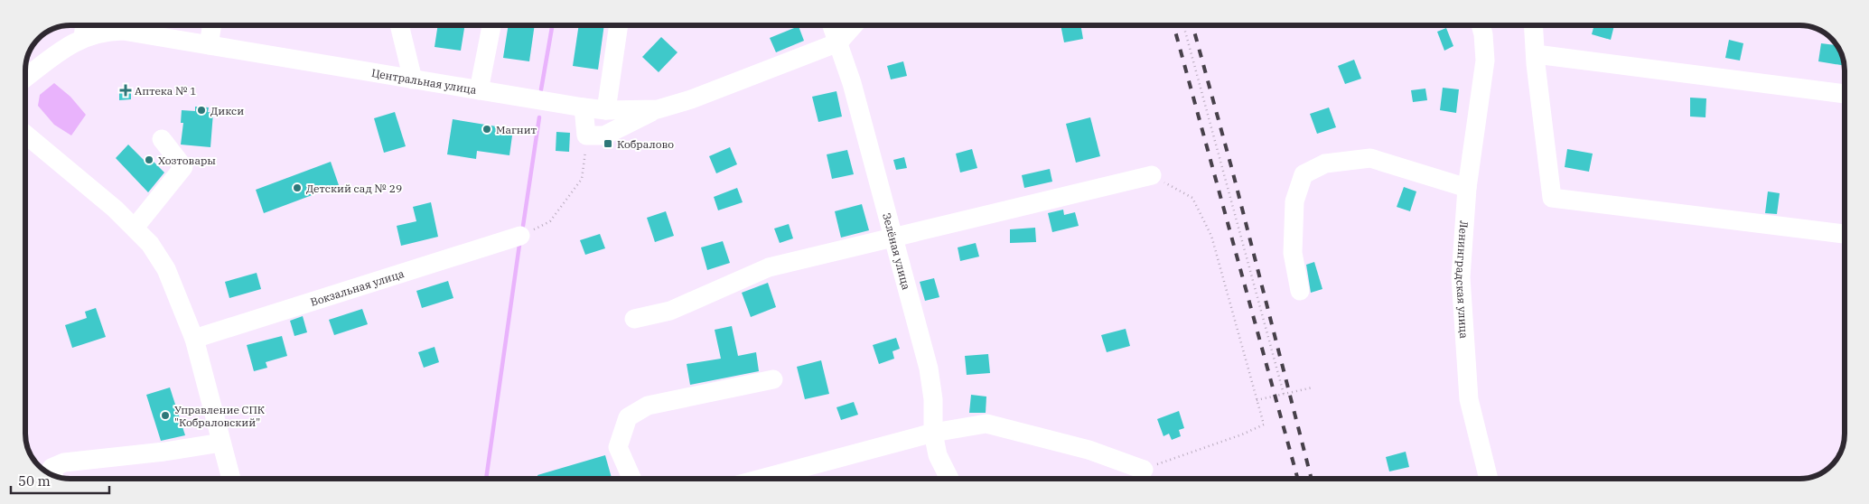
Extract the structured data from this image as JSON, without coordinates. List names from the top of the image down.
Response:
{
  "streets": {
    "street": [
      "Центральная улица",
      "Зелёная улица",
      "Ленинградская улица",
      "Вокзальная улица"
    ]
  },
  "crossings": [
    ["Центральная улица", "Зелёная улица"]
  ],
  "places": {
    "health": ["Аптека № 1"],
    "other": [
      "Дикси",
      "Магнит",
      "Хозтовары",
      "Детский сад № 29",
      "Управление СПК \"Кобраловский\""
    ],
    "transit": ["Кобралово"]
  },
  "scale_bar": "50 m"
}
